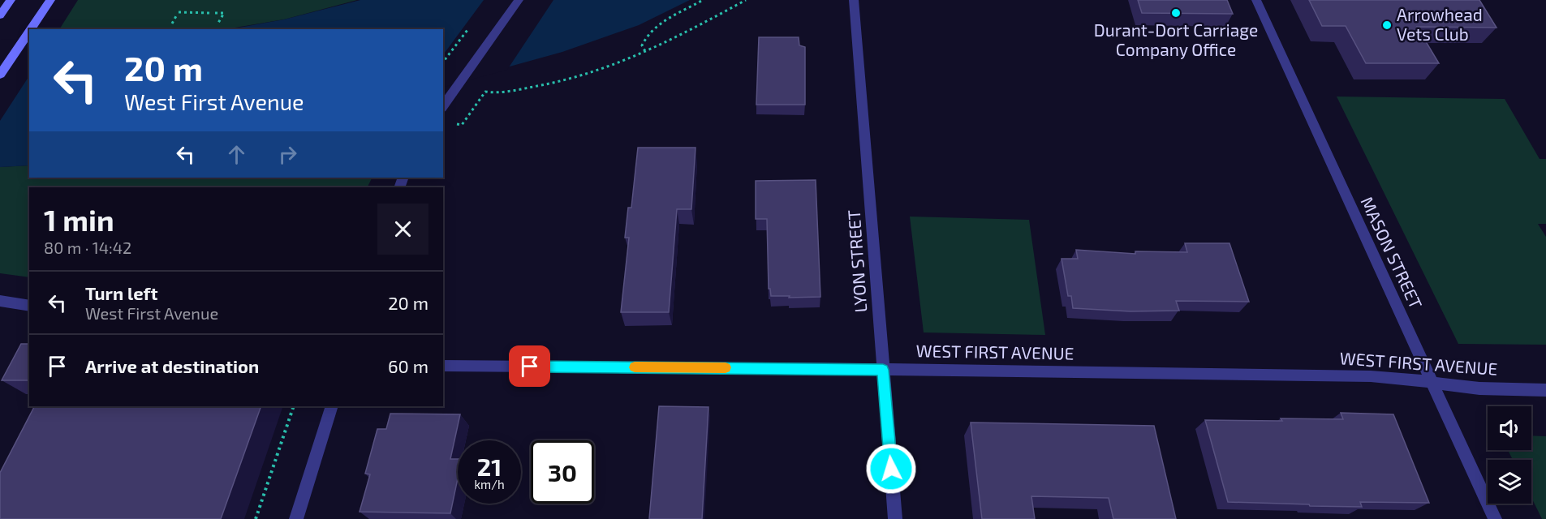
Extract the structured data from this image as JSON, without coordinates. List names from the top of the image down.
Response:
{
  "streets": {
    "street": ["MASON STREET", "LYON STREET", "WEST FIRST AVENUE"]
  },
  "crossings": [
    ["MASON STREET", "WEST FIRST AVENUE"],
    ["LYON STREET", "WEST FIRST AVENUE"]
  ],
  "places": ["Durant-Dort Carriage Company Office", "Arrowhead Vets Club"],
  "page": {
    "turn": ["20 m", "West First Avenue"],
    "heading": ["1 min", "80 m · 14:42"],
    "list": [
      {
        "name": "Turn left",
        "note": "West First Avenue",
        "value": "20 m"
      },
      {
        "name": "Arrive at destination",
        "value": "60 m"
      }
    ],
    "speed": "21 km/h",
    "limit": "30"
  }
}
